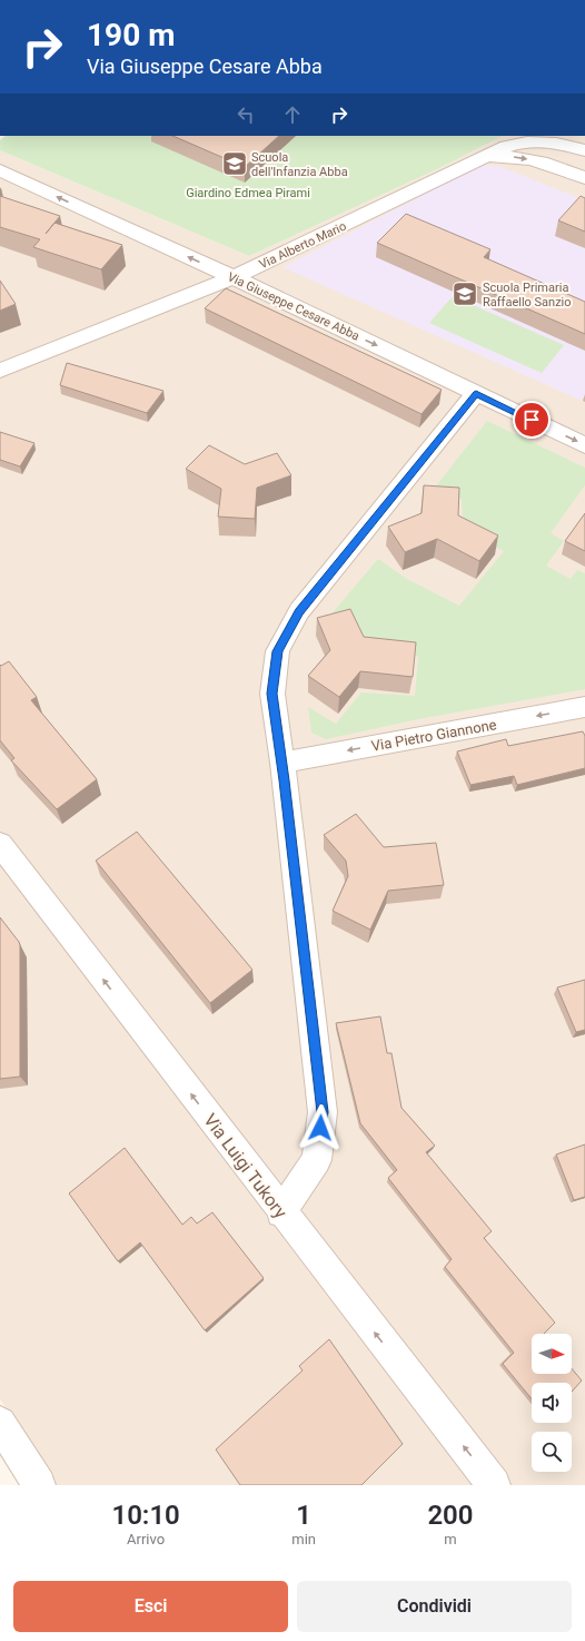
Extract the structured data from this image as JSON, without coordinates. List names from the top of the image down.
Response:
{
  "streets": {
    "street": [
      "Via Alberto Mario",
      "Via Giuseppe Cesare Abba",
      "Via Pietro Giannone",
      "Via Luigi Tukory"
    ]
  },
  "crossings": [
    ["Via Alberto Mario", "Via Giuseppe Cesare Abba"]
  ],
  "one_way": ["Via Pietro Giannone", "Via Luigi Tukory"],
  "parks": ["Giardino Edmea Pirami"],
  "places": {
    "school or university": ["Scuola dell'Infanzia Abba", "Scuola Primaria Raffaello Sanzio"]
  },
  "north": "right",
  "page": {
    "turn": ["190 m", "Via Giuseppe Cesare Abba"],
    "eta": [
      "10:10",
      "Arrivo",
      "1",
      "min",
      "200",
      "m"
    ],
    "buttons": ["Esci", "Condividi"]
  }
}
